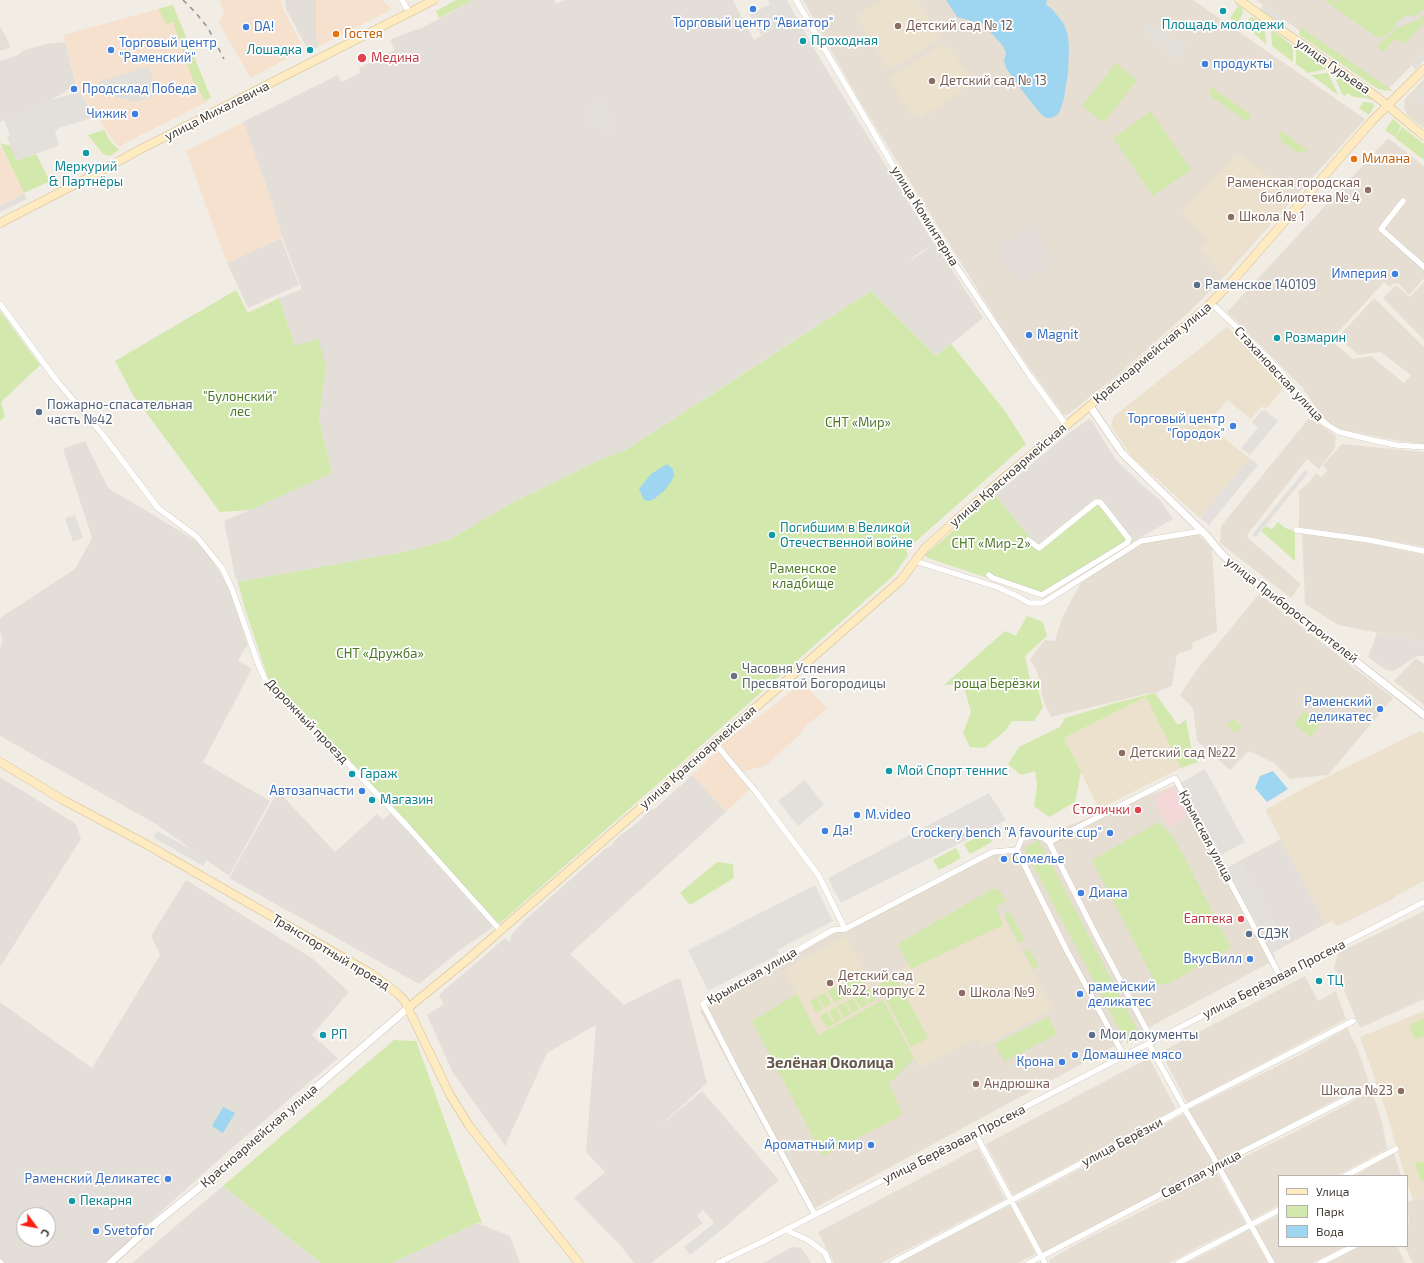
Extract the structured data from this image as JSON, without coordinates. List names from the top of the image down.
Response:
{
  "streets": {
    "main road": [
      "улица Гурьева",
      "улица Михалевича",
      "Красноармейская улица",
      "улица Красноармейская",
      "Транспортный проезд"
    ],
    "street": [
      "улица Коминтерна",
      "Стахановская улица",
      "улица Приборостроителей",
      "Дорожный проезд",
      "Крымская улица",
      "улица Берёзовая Просека",
      "улица Берёзки",
      "Светлая улица"
    ]
  },
  "crossings": [
    ["улица Гурьева", "Красноармейская улица"],
    ["улица Коминтерна", "улица Красноармейская"],
    ["Красноармейская улица", "Стахановская улица"],
    ["Красноармейская улица", "улица Красноармейская"],
    ["Красноармейская улица", "улица Приборостроителей"],
    ["Красноармейская улица", "Транспортный проезд"],
    ["улица Красноармейская", "улица Приборостроителей"],
    ["улица Красноармейская", "Дорожный проезд"],
    ["улица Красноармейская", "Транспортный проезд"],
    ["Крымская улица", "улица Берёзовая Просека"]
  ],
  "districts": ["Зелёная Околица"],
  "parks": [
    "\"Булонский\" лес",
    "СНТ «Мир»",
    "СНТ «Мир-2»",
    "Раменское кладбище",
    "СНТ «Дружба»",
    "роща Берёзки"
  ],
  "places": [
    "Торговый центр \"Авиатор\"",
    "Площадь молодежи",
    "Детский сад № 12",
    "DA!",
    "Гостея",
    "Проходная",
    "Торговый центр \"Раменский\"",
    "Лошадка",
    "Медина",
    "продукты",
    "Детский сад № 13",
    "Продсклад Победа",
    "Чижик",
    "Меркурий & Партнёры",
    "Милана",
    "Раменская городская библиотека № 4",
    "Школа № 1",
    "Империя",
    "Раменское 140109",
    "Magnit",
    "Розмарин",
    "Пожарно-спасательная часть №42",
    "Торговый центр \"Городок\"",
    "Погибшим в Великой Отечественной войне",
    "Часовня Успения Пресвятой Богородицы",
    "Раменский деликатес",
    "Детский сад №22",
    "Мой Спорт теннис",
    "Гараж",
    "Автозапчасти",
    "Магазин",
    "Столички",
    "M.video",
    "Да!",
    "Crockery bench \"A favourite cup\"",
    "Сомелье",
    "Диана",
    "Еаптека",
    "СДЭК",
    "ВкусВилл",
    "ТЦ",
    "Детский сад №22, корпус 2",
    "Школа №9",
    "рамейский деликатес",
    "РП",
    "Мои документы",
    "Домашнее мясо",
    "Крона",
    "Андрюшка",
    "Школа №23",
    "Ароматный мир",
    "Раменский Деликатес",
    "Пекарня",
    "Svetofor"
  ],
  "legend": ["Улица", "Парк", "Вода"],
  "north": "bottom right"
}
